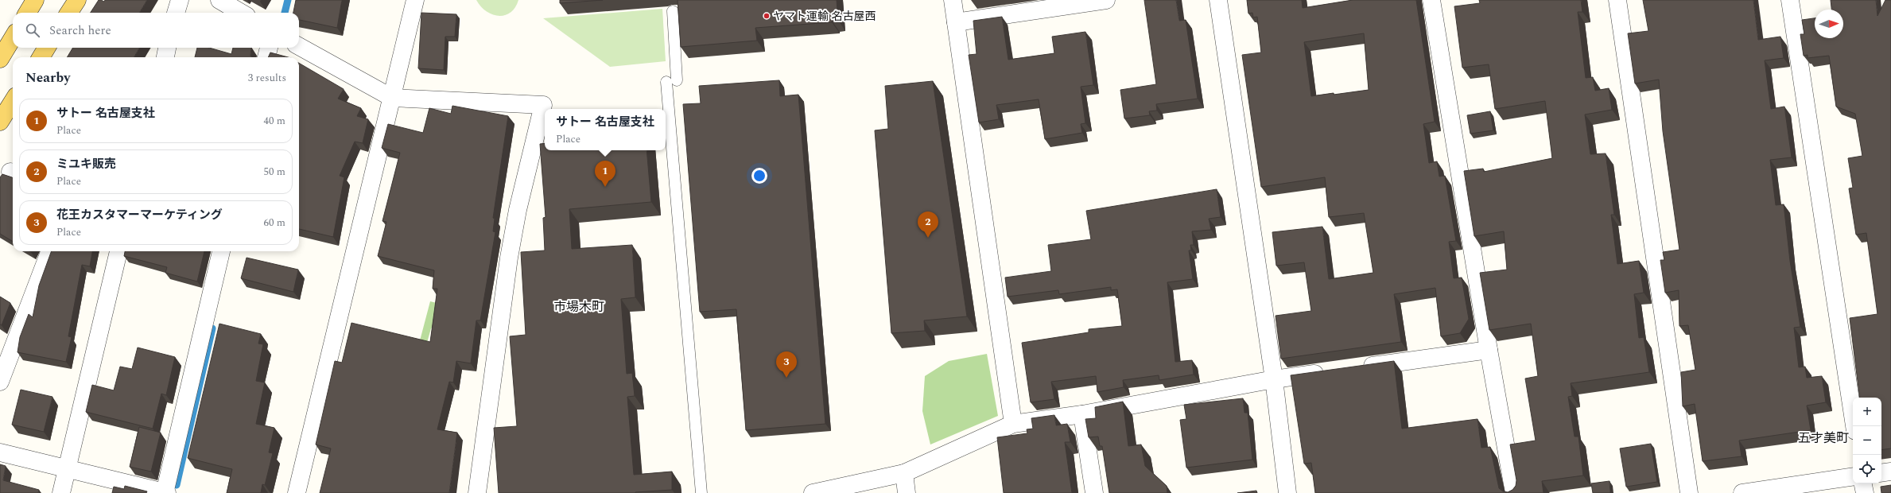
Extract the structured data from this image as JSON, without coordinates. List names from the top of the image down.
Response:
{
  "districts": ["市場木町", "五才美町"],
  "places": ["ヤマト運輸 名古屋西"],
  "north": "right",
  "page": {
    "search": "Search here",
    "heading": ["Nearby", "3 results"],
    "list": [
      {
        "mark": "1",
        "name": "サトー 名古屋支社",
        "note": "Place",
        "value": "40 m"
      },
      {
        "mark": "2",
        "name": "ミユキ販売",
        "note": "Place",
        "value": "50 m"
      },
      {
        "mark": "3",
        "name": "花王カスタマーマーケティング",
        "note": "Place",
        "value": "60 m"
      }
    ],
    "popup": ["サトー 名古屋支社", "Place"],
    "pins": ["1", "2", "3"],
    "map_buttons": ["+", "−"]
  }
}
